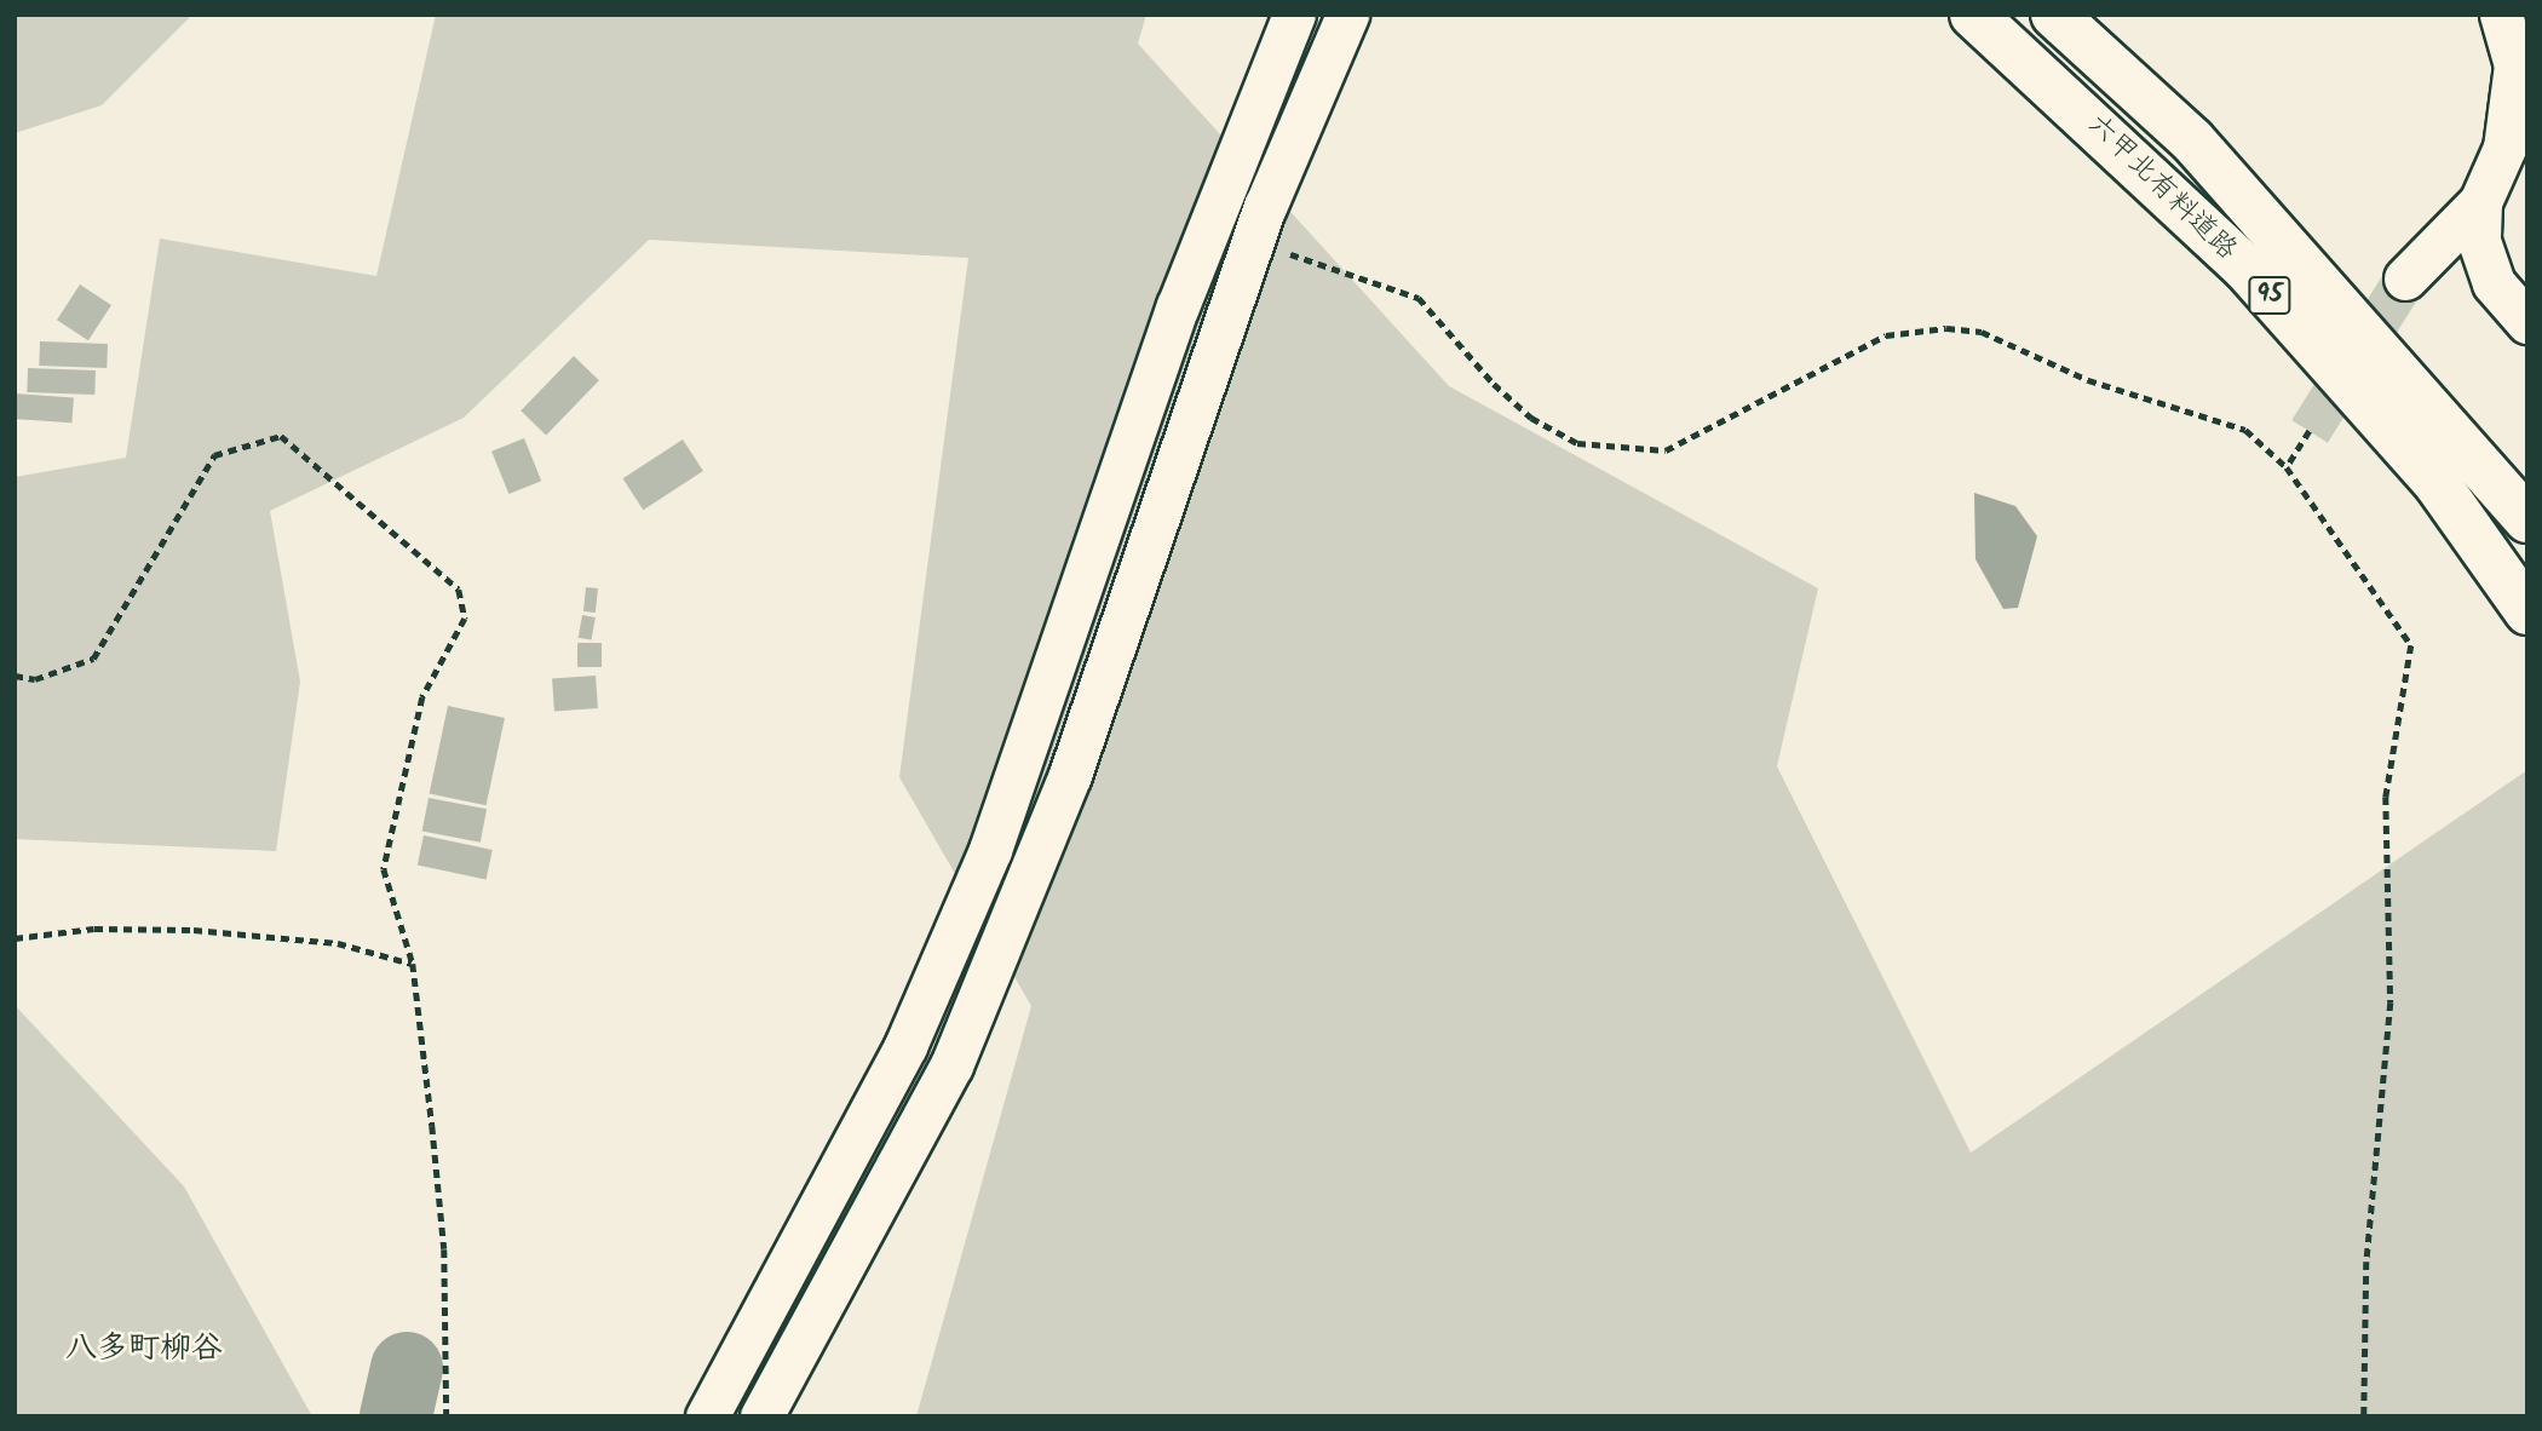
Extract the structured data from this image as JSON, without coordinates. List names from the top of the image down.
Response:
{
  "streets": {
    "main road": ["六甲北有料道路", "95"]
  },
  "districts": ["八多町柳谷"]
}
